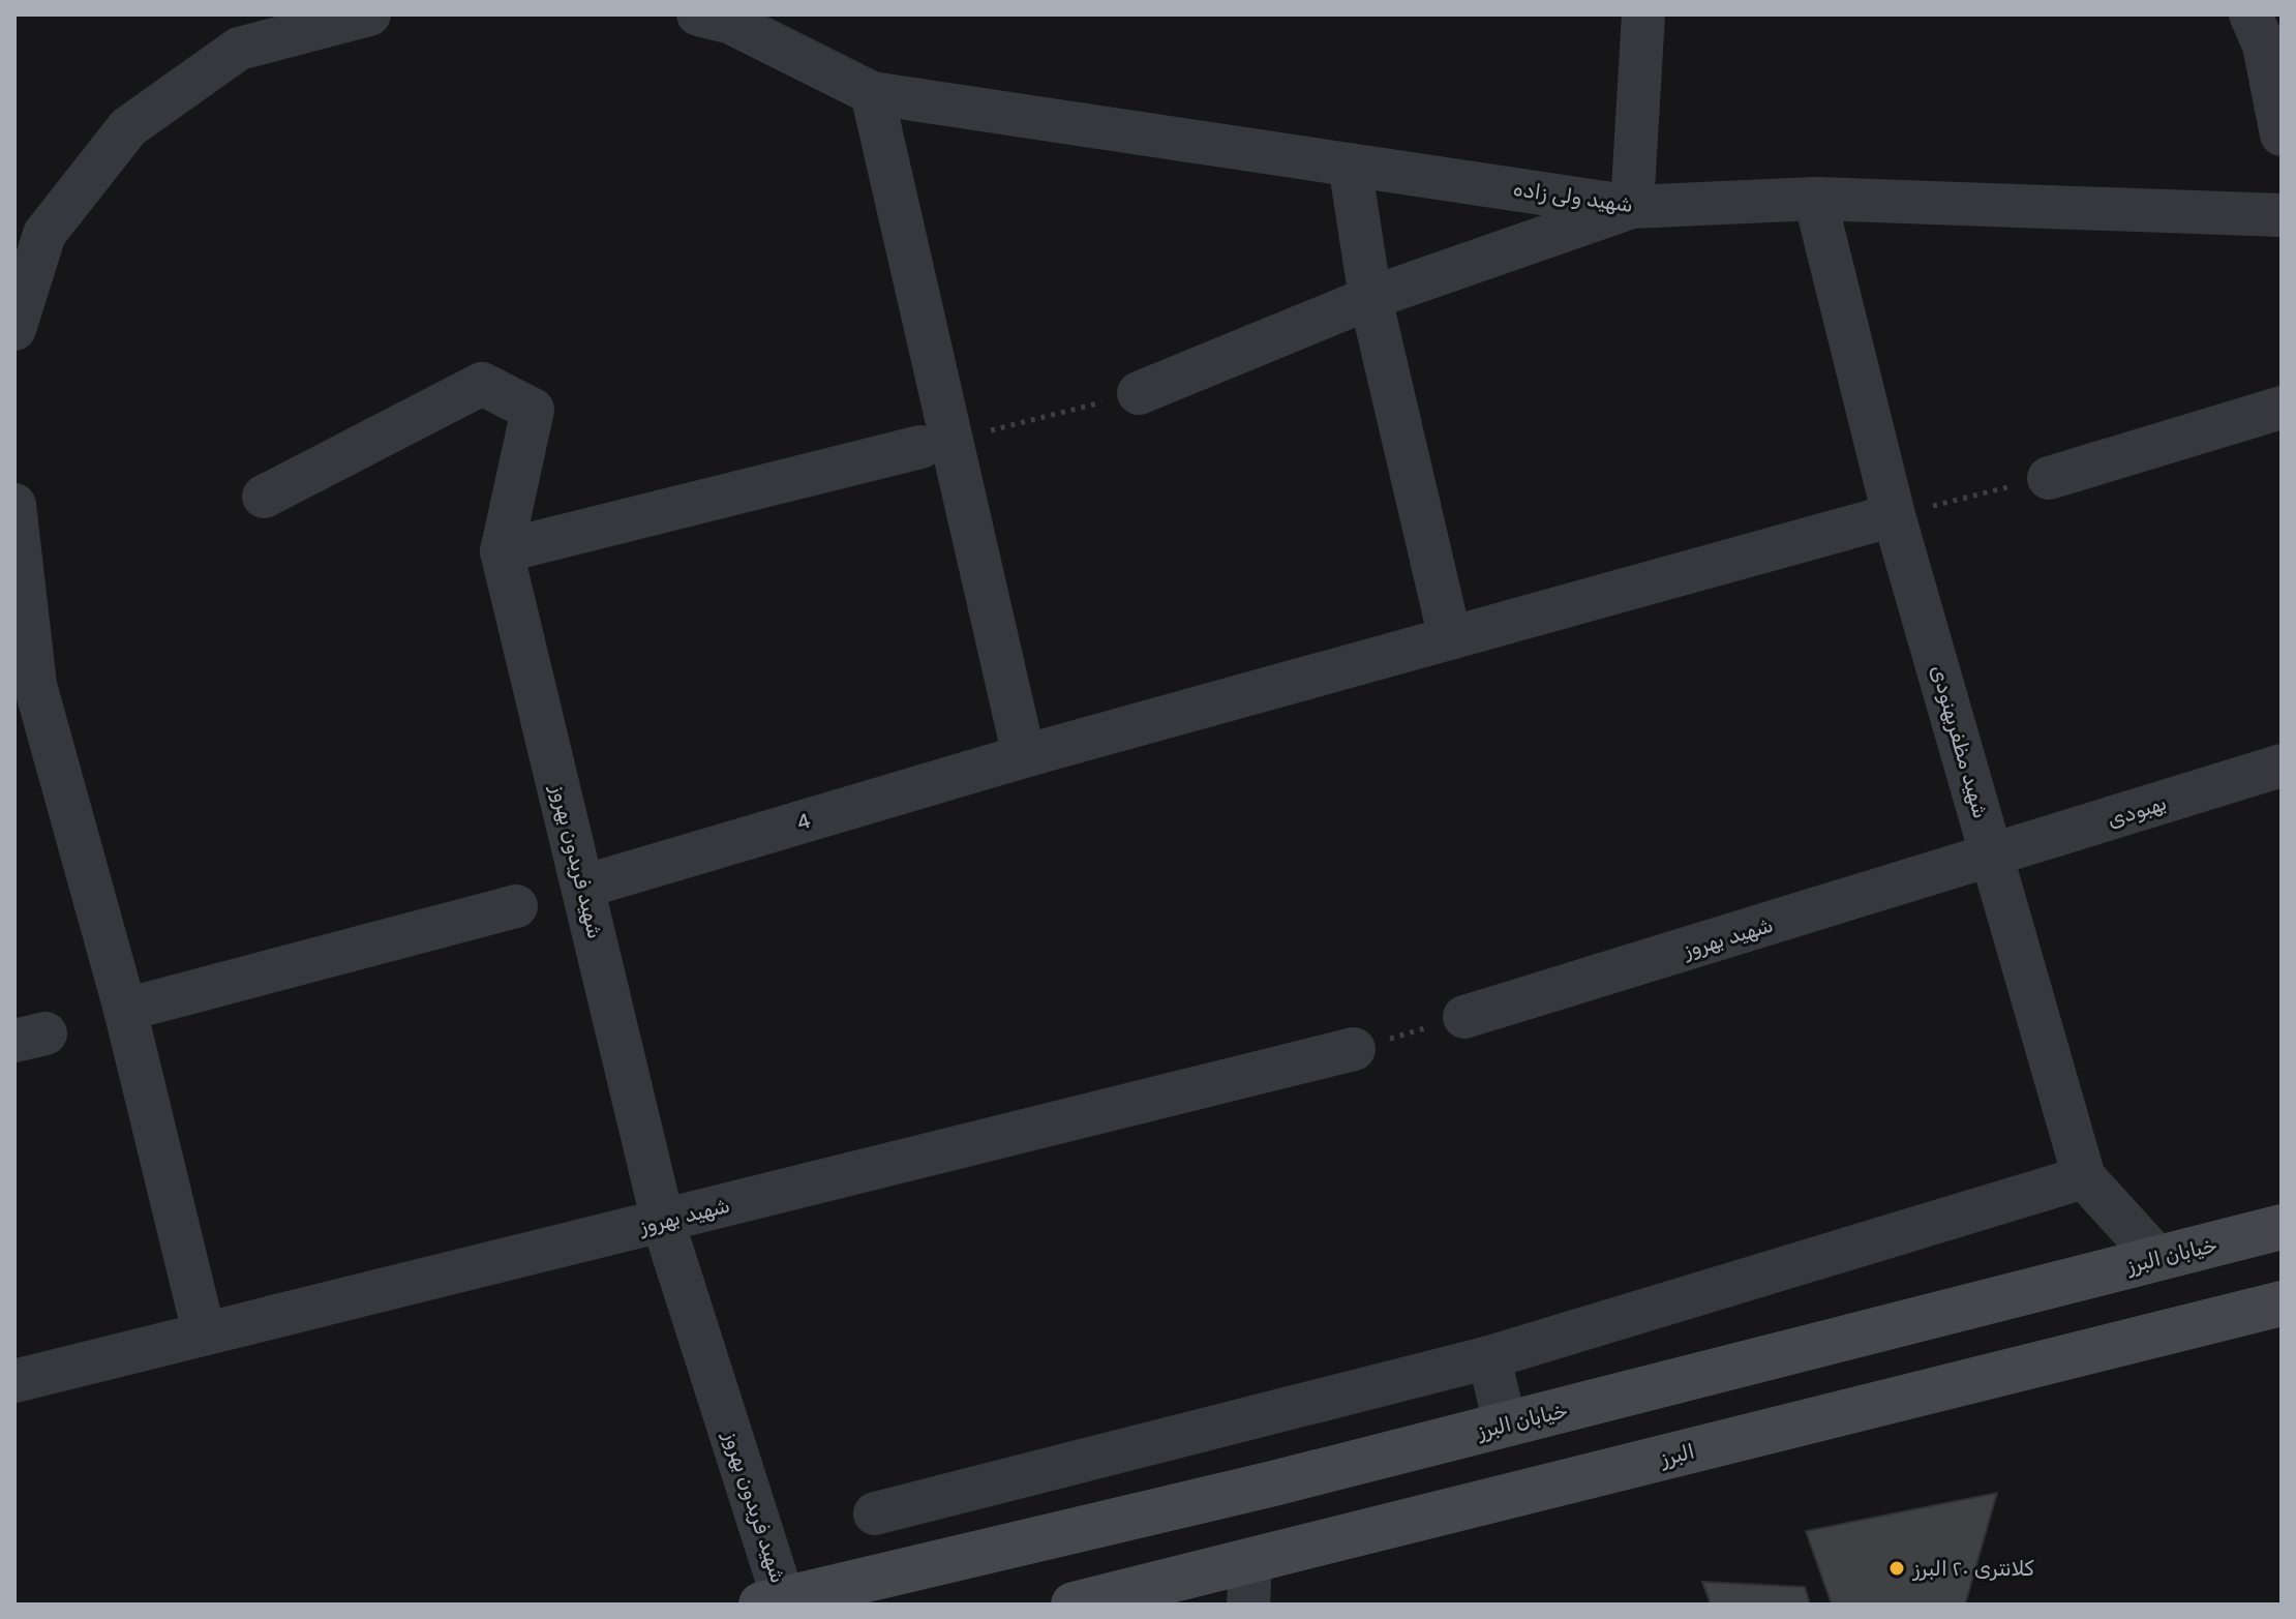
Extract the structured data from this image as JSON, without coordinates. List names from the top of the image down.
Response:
{
  "streets": {
    "main road": ["خیابان البرز", "البرز"],
    "street": [
      "شهید ولی زاده",
      "شهید مظفربهنودی",
      "بهبودی",
      "4",
      "شهید فریدون بهروز",
      "شهید بهروز"
    ]
  },
  "crossings": [
    ["شهید ولی زاده", "شهید مظفربهنودی"],
    ["شهید مظفربهنودی", "بهبودی"],
    ["شهید مظفربهنودی", "4"],
    ["شهید مظفربهنودی", "شهید بهروز"],
    ["شهید مظفربهنودی", "خیابان البرز"],
    ["بهبودی", "شهید بهروز"],
    ["4", "شهید فریدون بهروز"],
    ["شهید فریدون بهروز", "شهید بهروز"],
    ["شهید فریدون بهروز", "خیابان البرز"]
  ],
  "places": ["کلانتری ۲۰ البرز"]
}
